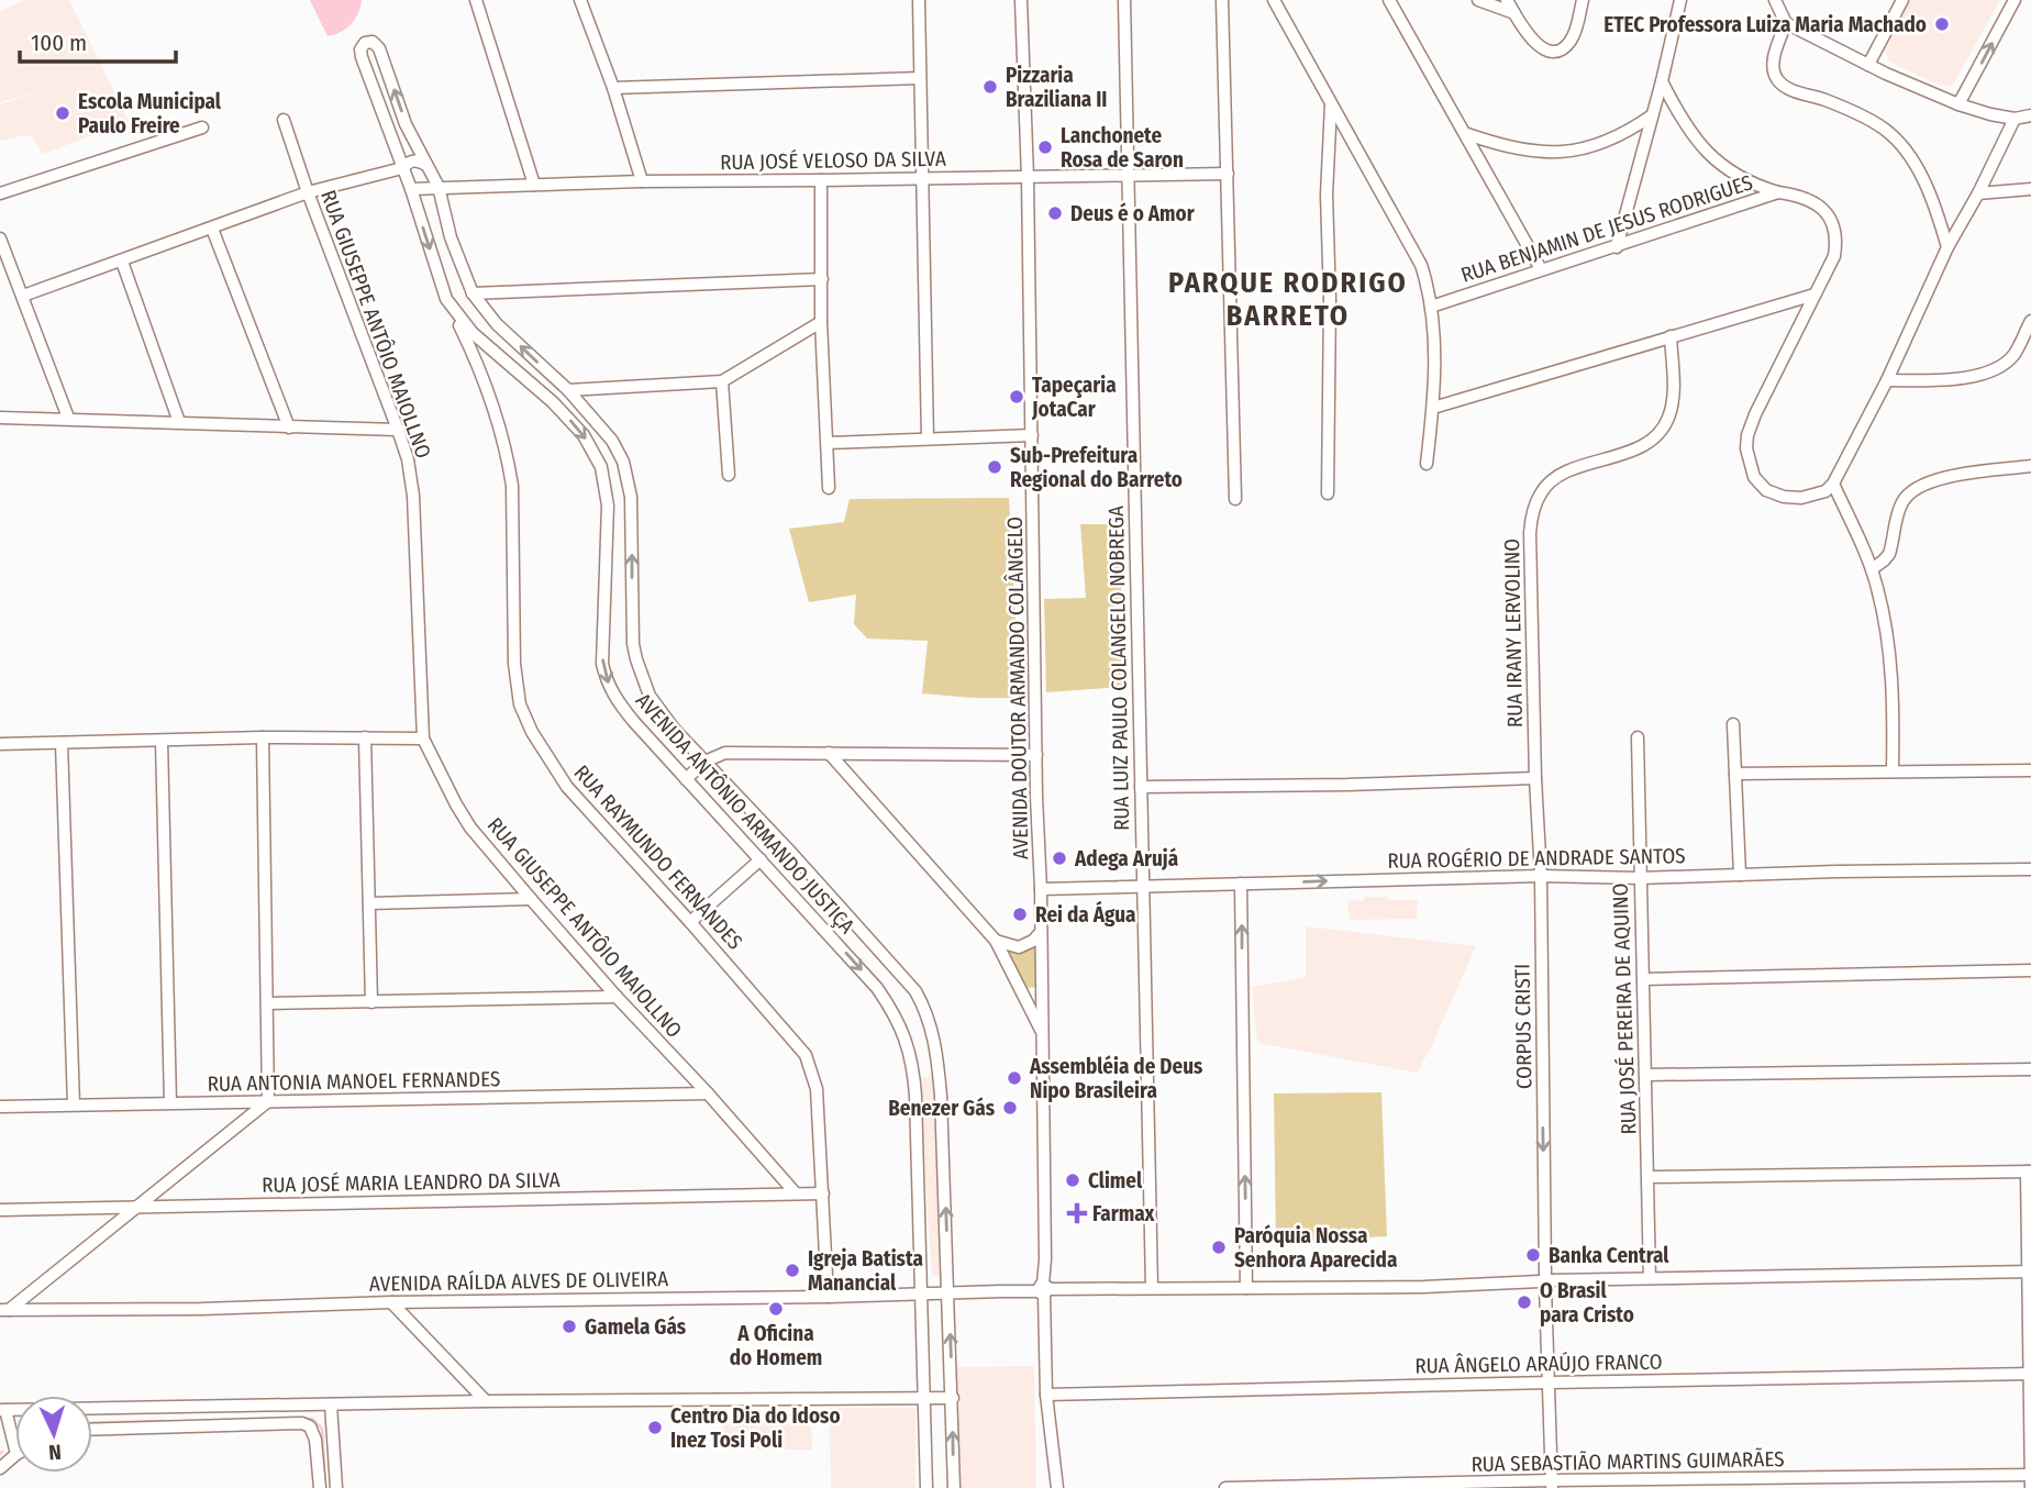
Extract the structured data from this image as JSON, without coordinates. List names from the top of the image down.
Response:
{
  "streets": {
    "street": [
      "RUA JOSÉ VELOSO DA SILVA",
      "RUA BENJAMIN DE JESUS RODRIGUES",
      "RUA GIUSEPPE ANTÔIO MAIOLLNO",
      "RUA IRANY LERVOLINO",
      "RUA LUIZ PAULO COLANGELO NOBREGA",
      "AVENIDA DOUTOR ARMANDO COLÂNGELO",
      "AVENIDA ANTÔNIO ARMANDO JUSTIÇA",
      "RUA RAYMUNDO FERNANDES",
      "RUA ROGÉRIO DE ANDRADE SANTOS",
      "RUA JOSÉ PEREIRA DE AQUINO",
      "CORPUS CRISTI",
      "RUA ANTONIA MANOEL FERNANDES",
      "RUA JOSÉ MARIA LEANDRO DA SILVA",
      "AVENIDA RAÍLDA ALVES DE OLIVEIRA",
      "RUA ÂNGELO ARAÚJO FRANCO",
      "RUA SEBASTIÃO MARTINS GUIMARÃES"
    ]
  },
  "crossings": [
    ["RUA JOSÉ VELOSO DA SILVA", "RUA LUIZ PAULO COLANGELO NOBREGA"],
    ["RUA JOSÉ VELOSO DA SILVA", "AVENIDA DOUTOR ARMANDO COLÂNGELO"],
    ["RUA JOSÉ VELOSO DA SILVA", "AVENIDA ANTÔNIO ARMANDO JUSTIÇA"],
    ["RUA GIUSEPPE ANTÔIO MAIOLLNO", "RUA ANTONIA MANOEL FERNANDES"],
    ["RUA GIUSEPPE ANTÔIO MAIOLLNO", "RUA JOSÉ MARIA LEANDRO DA SILVA"],
    ["RUA IRANY LERVOLINO", "CORPUS CRISTI"],
    ["RUA LUIZ PAULO COLANGELO NOBREGA", "RUA ROGÉRIO DE ANDRADE SANTOS"],
    ["RUA LUIZ PAULO COLANGELO NOBREGA", "AVENIDA RAÍLDA ALVES DE OLIVEIRA"],
    ["AVENIDA DOUTOR ARMANDO COLÂNGELO", "RUA ROGÉRIO DE ANDRADE SANTOS"],
    ["AVENIDA DOUTOR ARMANDO COLÂNGELO", "AVENIDA RAÍLDA ALVES DE OLIVEIRA"],
    ["AVENIDA DOUTOR ARMANDO COLÂNGELO", "RUA ÂNGELO ARAÚJO FRANCO"],
    ["AVENIDA ANTÔNIO ARMANDO JUSTIÇA", "RUA RAYMUNDO FERNANDES"],
    ["AVENIDA ANTÔNIO ARMANDO JUSTIÇA", "AVENIDA RAÍLDA ALVES DE OLIVEIRA"],
    ["RUA RAYMUNDO FERNANDES", "RUA JOSÉ MARIA LEANDRO DA SILVA"],
    ["RUA RAYMUNDO FERNANDES", "AVENIDA RAÍLDA ALVES DE OLIVEIRA"],
    ["RUA ROGÉRIO DE ANDRADE SANTOS", "RUA JOSÉ PEREIRA DE AQUINO"],
    ["RUA ROGÉRIO DE ANDRADE SANTOS", "CORPUS CRISTI"],
    ["RUA JOSÉ PEREIRA DE AQUINO", "AVENIDA RAÍLDA ALVES DE OLIVEIRA"],
    ["CORPUS CRISTI", "AVENIDA RAÍLDA ALVES DE OLIVEIRA"],
    ["CORPUS CRISTI", "RUA ÂNGELO ARAÚJO FRANCO"],
    ["CORPUS CRISTI", "RUA SEBASTIÃO MARTINS GUIMARÃES"]
  ],
  "one_way": ["CORPUS CRISTI"],
  "districts": ["PARQUE RODRIGO BARRETO"],
  "places": {
    "other": [
      "ETEC Professora Luiza Maria Machado",
      "Pizzaria Braziliana II",
      "Escola Municipal Paulo Freire",
      "Lanchonete Rosa de Saron",
      "Deus é o Amor",
      "Tapeçaria JotaCar",
      "Sub-Prefeitura Regional do Barreto",
      "Adega Arujá",
      "Rei da Água",
      "Assembléia de Deus Nipo Brasileira",
      "Benezer Gás",
      "Climel",
      "Paróquia Nossa Senhora Aparecida",
      "Banka Central",
      "Igreja Batista Manancial",
      "O Brasil para Cristo",
      "A Oficina do Homem",
      "Gamela Gás",
      "Centro Dia do Idoso Inez Tosi Poli"
    ],
    "health": ["Farmax"]
  },
  "scale_bar": "100 m",
  "north": "bottom"
}
